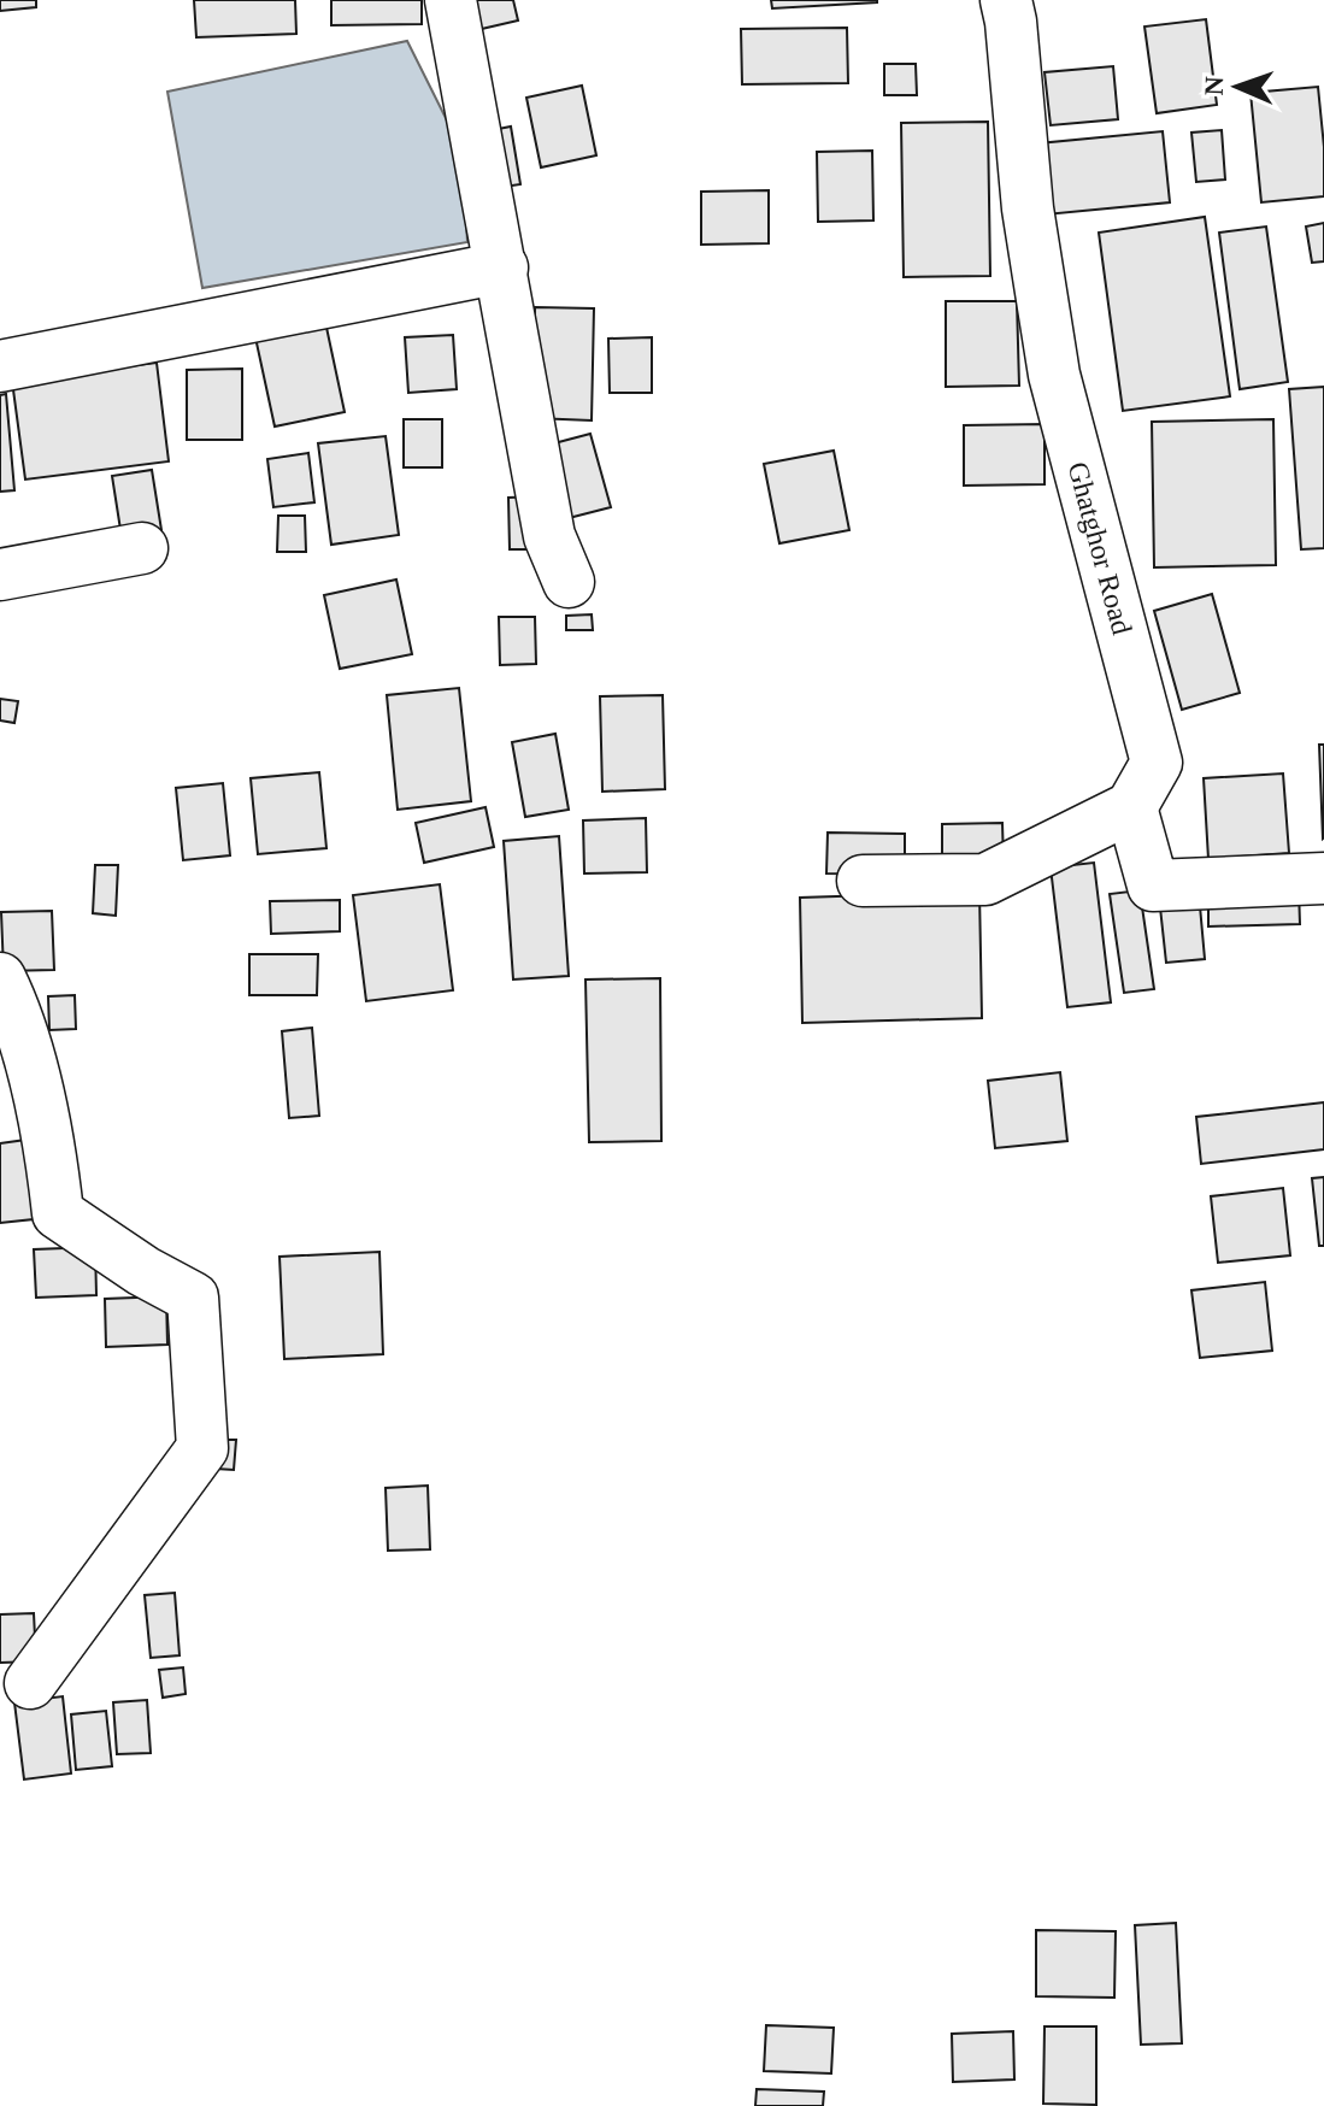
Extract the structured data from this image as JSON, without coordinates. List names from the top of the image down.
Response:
{
  "streets": {
    "street": ["Ghatghor Road"]
  },
  "north": "left"
}
